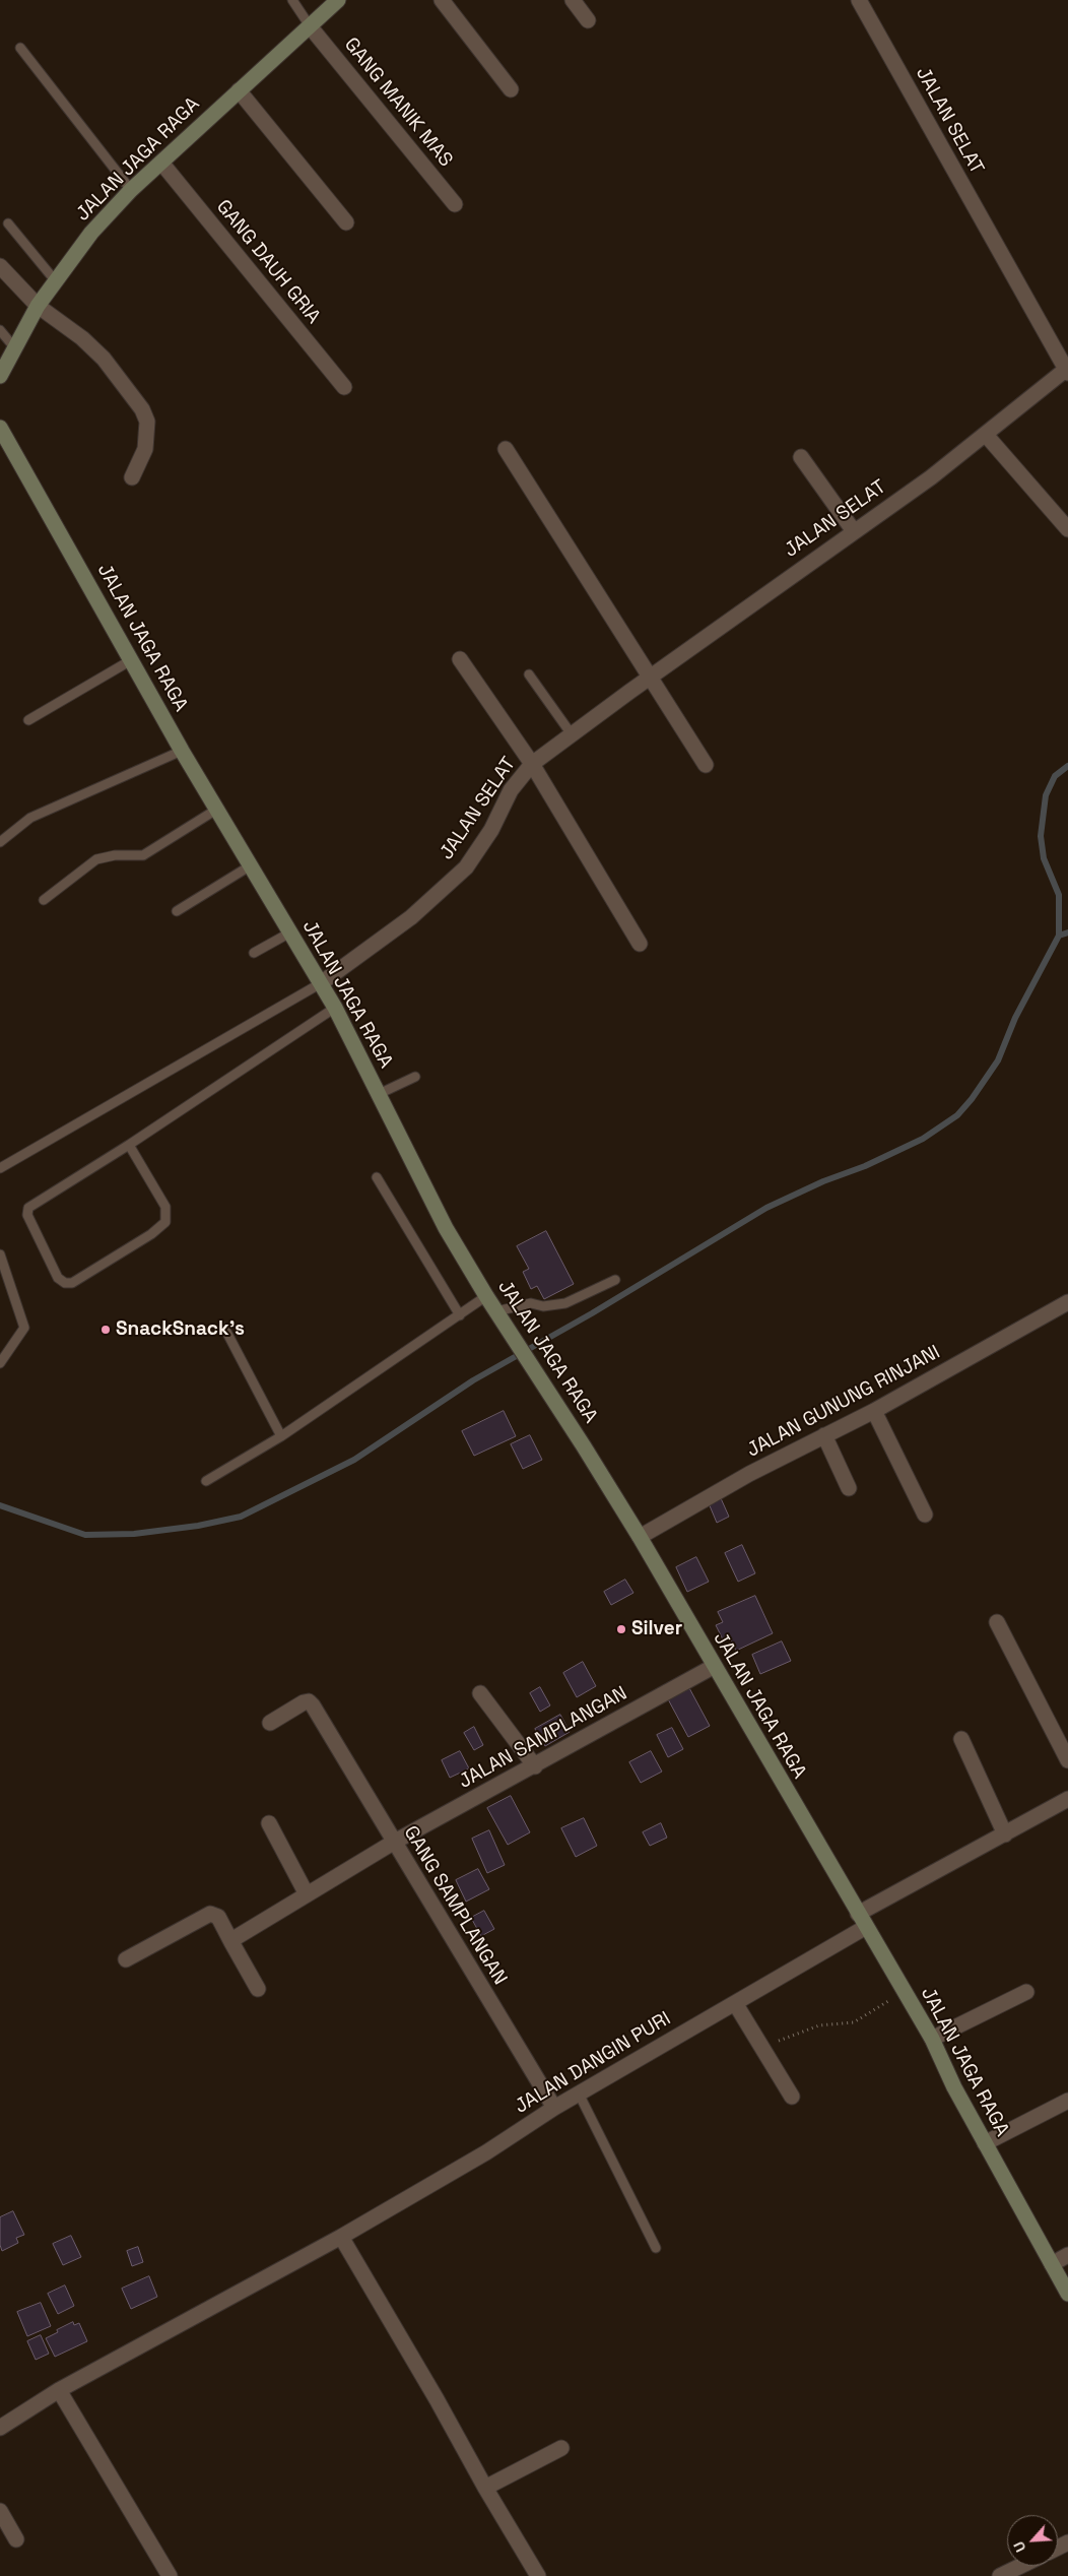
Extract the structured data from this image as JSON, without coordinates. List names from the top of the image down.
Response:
{
  "streets": {
    "street": [
      "GANG MANIK MAS",
      "JALAN SELAT",
      "JALAN JAGA RAGA",
      "GANG DAUH GRIA",
      "JALAN GUNUNG RINJANI",
      "JALAN SAMPLANGAN",
      "GANG SAMPLANGAN",
      "JALAN DANGIN PURI"
    ]
  },
  "crossings": [
    ["GANG MANIK MAS", "JALAN JAGA RAGA"],
    ["JALAN SELAT", "JALAN JAGA RAGA"],
    ["JALAN JAGA RAGA", "GANG DAUH GRIA"],
    ["JALAN JAGA RAGA", "JALAN GUNUNG RINJANI"],
    ["JALAN JAGA RAGA", "JALAN SAMPLANGAN"],
    ["JALAN JAGA RAGA", "JALAN DANGIN PURI"],
    ["JALAN SAMPLANGAN", "GANG SAMPLANGAN"],
    ["GANG SAMPLANGAN", "JALAN DANGIN PURI"]
  ],
  "places": ["SnackSnack's", "Silver"],
  "north": "bottom left"
}
